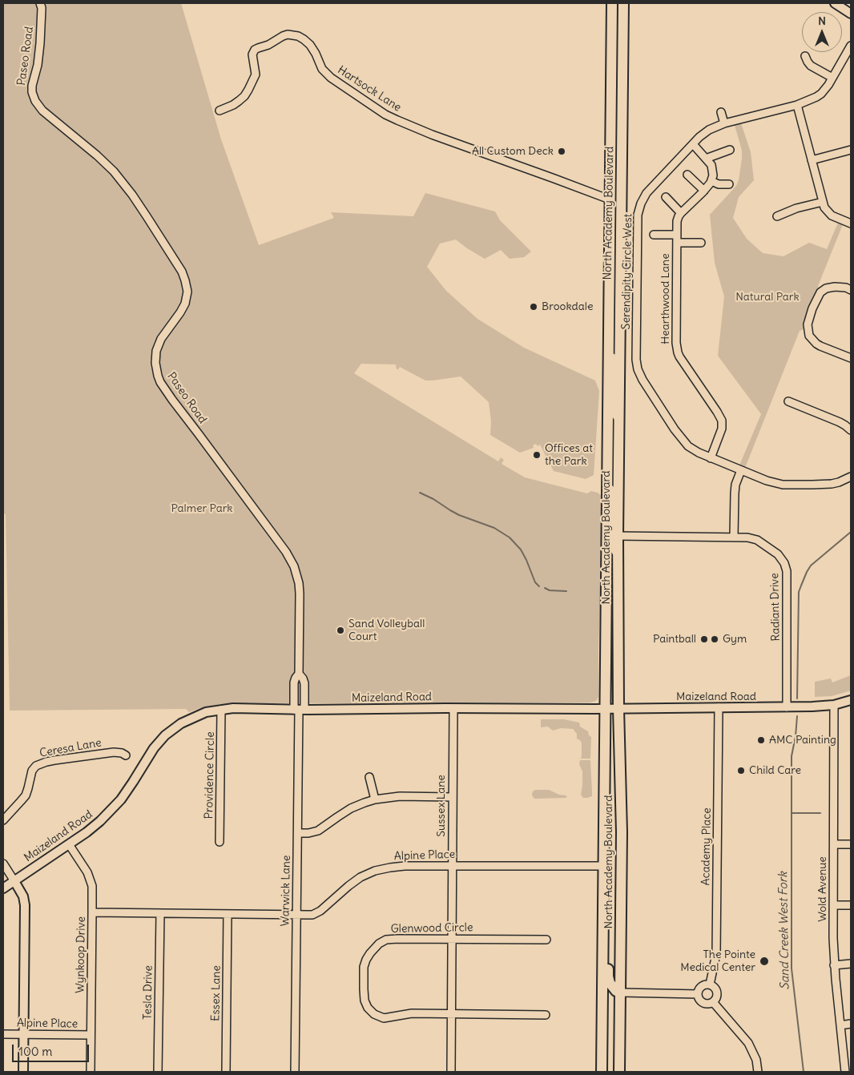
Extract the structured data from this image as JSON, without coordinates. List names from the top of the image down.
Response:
{
  "streets": {
    "highway": ["North Academy Boulevard"],
    "main road": ["Maizeland Road"],
    "street": [
      "Paseo Road",
      "Hartsock Lane",
      "Serendipity Circle West",
      "Hearthwood Lane",
      "Radiant Drive",
      "Ceresa Lane",
      "Providence Circle",
      "Sussex Lane",
      "Academy Place",
      "Alpine Place",
      "Wold Avenue",
      "Warwick Lane",
      "Glenwood Circle",
      "Wynkoop Drive",
      "Tesla Drive",
      "Essex Lane"
    ]
  },
  "crossings": [
    ["Paseo Road", "Maizeland Road"],
    ["Paseo Road", "Warwick Lane"],
    ["Hartsock Lane", "North Academy Boulevard"],
    ["North Academy Boulevard", "Radiant Drive"],
    ["North Academy Boulevard", "Maizeland Road"],
    ["North Academy Boulevard", "Alpine Place"],
    ["Serendipity Circle West", "Hearthwood Lane"],
    ["Radiant Drive", "Maizeland Road"],
    ["Maizeland Road", "Providence Circle"],
    ["Maizeland Road", "Sussex Lane"],
    ["Maizeland Road", "Academy Place"],
    ["Maizeland Road", "Wold Avenue"],
    ["Maizeland Road", "Warwick Lane"],
    ["Maizeland Road", "Wynkoop Drive"],
    ["Sussex Lane", "Alpine Place"],
    ["Sussex Lane", "Glenwood Circle"],
    ["Alpine Place", "Warwick Lane"],
    ["Alpine Place", "Wynkoop Drive"],
    ["Alpine Place", "Tesla Drive"],
    ["Alpine Place", "Essex Lane"]
  ],
  "water": ["Sand Creek West Fork"],
  "parks": ["Natural Park", "Palmer Park"],
  "places": [
    "All Custom Deck",
    "Brookdale",
    "Offices at the Park",
    "Sand Volleyball Court",
    "Paintball",
    "Gym",
    "AMC Painting",
    "Child Care",
    "The Pointe Medical Center"
  ],
  "scale_bar": "100 m",
  "north": "top"
}
